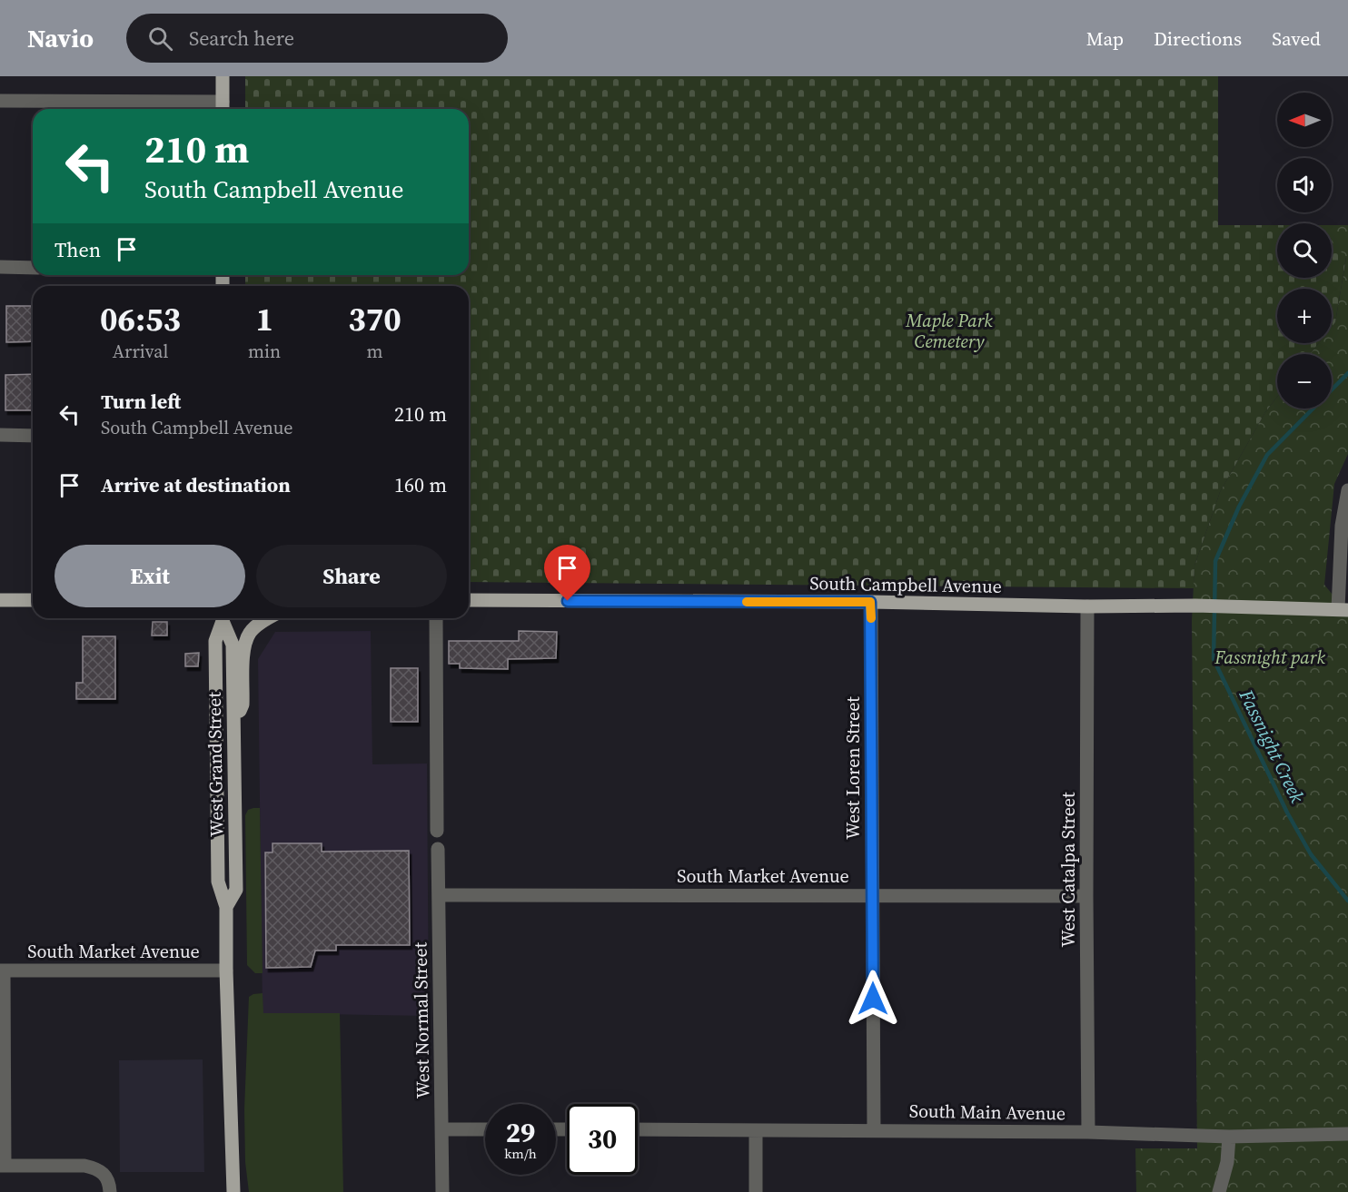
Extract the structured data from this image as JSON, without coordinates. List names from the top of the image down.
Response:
{
  "streets": {
    "main road": ["South Campbell Avenue", "West Grand Street"],
    "street": [
      "West Loren Street",
      "West Catalpa Street",
      "South Market Avenue",
      "West Normal Street",
      "South Main Avenue"
    ]
  },
  "crossings": [
    ["South Campbell Avenue", "West Loren Street"],
    ["South Campbell Avenue", "West Catalpa Street"],
    ["West Grand Street", "South Market Avenue"],
    ["West Loren Street", "South Market Avenue"],
    ["West Loren Street", "South Main Avenue"],
    ["West Catalpa Street", "South Market Avenue"],
    ["West Catalpa Street", "South Main Avenue"],
    ["South Market Avenue", "West Normal Street"]
  ],
  "water": ["Fassnight Creek"],
  "parks": ["Maple Park Cemetery", "Fassnight park"],
  "north": "left",
  "page": {
    "header": "Navio",
    "search": "Search here",
    "nav": ["Map", "Directions", "Saved"],
    "map_buttons": ["+", "−"],
    "turn": ["210 m", "South Campbell Avenue"],
    "then": "Then",
    "eta": [
      "06:53",
      "Arrival",
      "1",
      "min",
      "370",
      "m"
    ],
    "list": [
      {
        "name": "Turn left",
        "note": "South Campbell Avenue",
        "value": "210 m"
      },
      {
        "name": "Arrive at destination",
        "value": "160 m"
      }
    ],
    "buttons": ["Exit", "Share"],
    "speed": "29 km/h",
    "limit": "30"
  }
}
